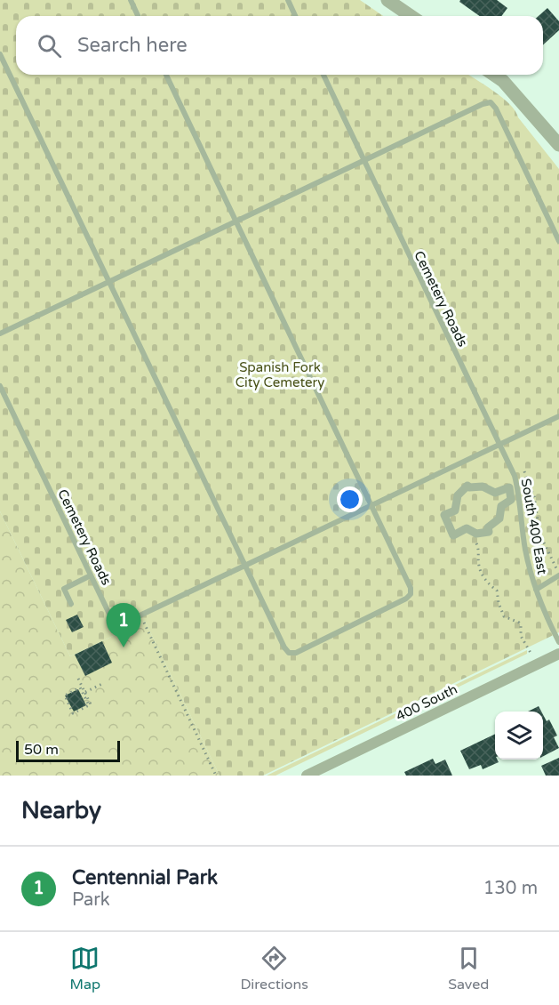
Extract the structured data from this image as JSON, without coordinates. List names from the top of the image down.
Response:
{
  "streets": {
    "street": ["400 South"],
    "lane": ["Cemetery Roads", "South 400 East"]
  },
  "crossings": [
    ["Cemetery Roads", "South 400 East"]
  ],
  "parks": ["Spanish Fork City Cemetery"],
  "scale_bar": "50 m",
  "page": {
    "search": "Search here",
    "pins": "1",
    "scale": "50 m",
    "heading": "Nearby",
    "list": [
      {
        "mark": "1",
        "name": "Centennial Park",
        "note": "Park",
        "value": "130 m"
      }
    ],
    "nav": ["Map", "Directions", "Saved"]
  }
}
